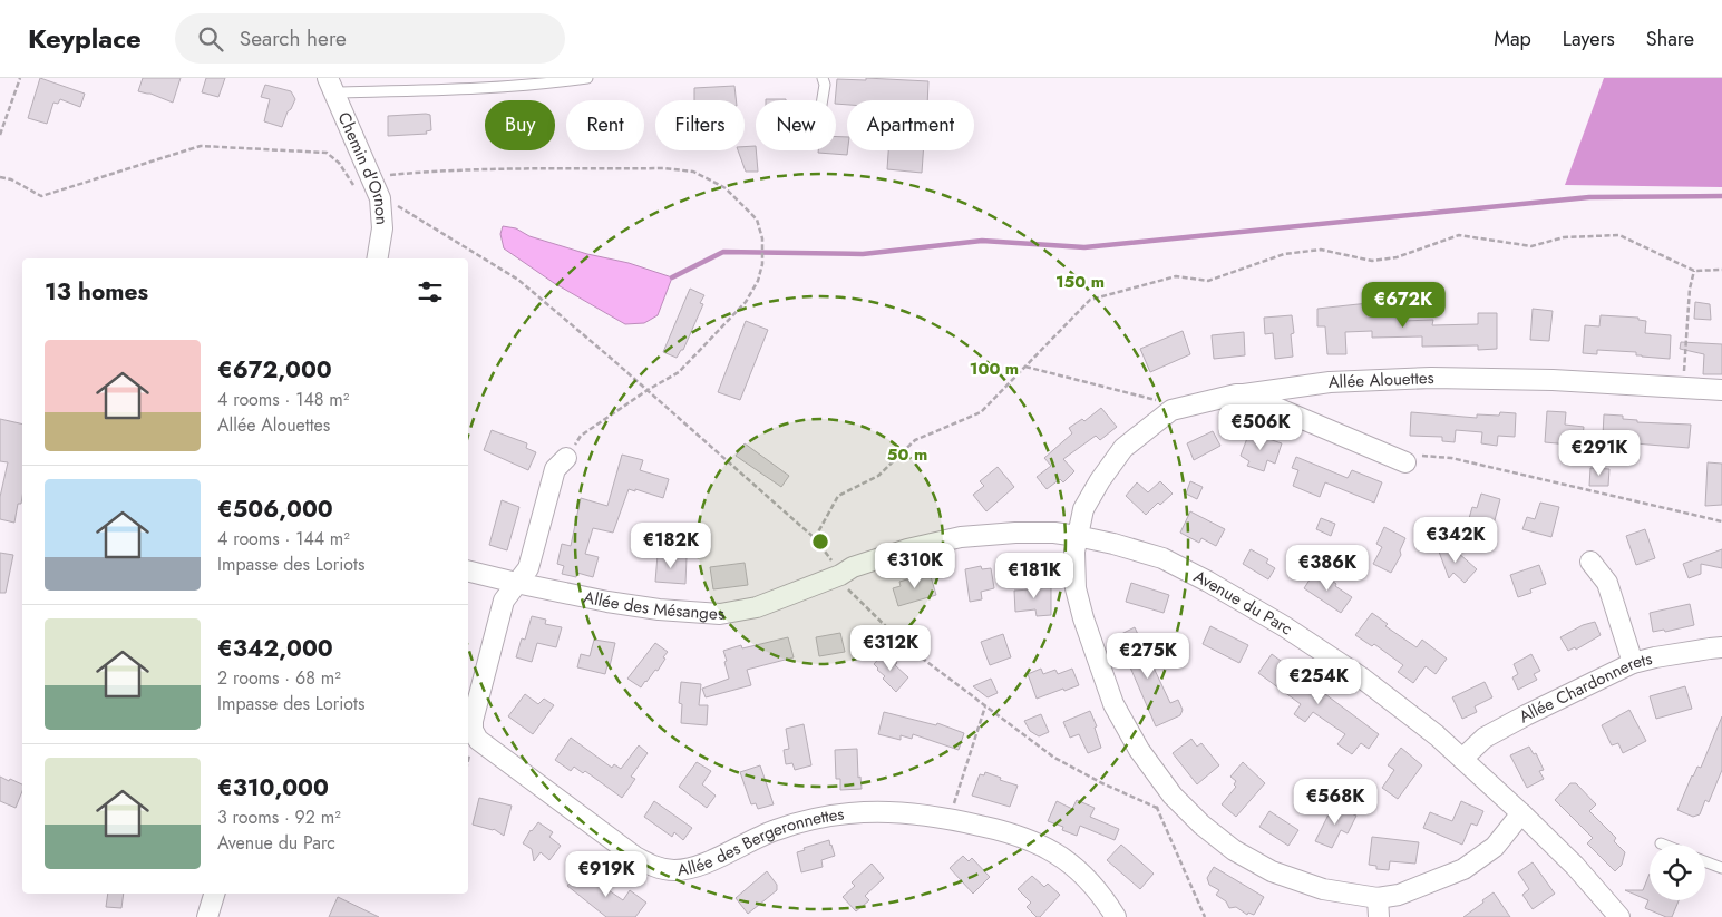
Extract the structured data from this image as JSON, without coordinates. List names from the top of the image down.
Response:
{
  "streets": {
    "street": [
      "Chemin d'Ornon",
      "Allée Alouettes",
      "Allée des Mésanges",
      "Avenue du Parc",
      "Allée Chardonnerets",
      "Allée des Bergeronnettes"
    ]
  },
  "crossings": [
    ["Allée Alouettes", "Avenue du Parc"],
    ["Allée des Mésanges", "Avenue du Parc"],
    ["Allée des Mésanges", "Allée des Bergeronnettes"],
    ["Avenue du Parc", "Allée Chardonnerets"]
  ],
  "page": {
    "header": "Keyplace",
    "search": "Search here",
    "nav": ["Map", "Layers", "Share"],
    "chip": [
      "Buy",
      "Rent",
      "Filters",
      "New",
      "Apartment"
    ],
    "heading": "13 homes",
    "price": [
      "€672K",
      "€506K",
      "€291K",
      "€342K",
      "€182K",
      "€310K",
      "€386K",
      "€181K",
      "€312K",
      "€275K",
      "€254K",
      "€568K",
      "€919K"
    ],
    "list": [
      {
        "name": "€672,000",
        "note": "4 rooms · 148 m² · Allée Alouettes"
      },
      {
        "name": "€506,000",
        "note": "4 rooms · 144 m² · Impasse des Loriots"
      },
      {
        "name": "€342,000",
        "note": "2 rooms · 68 m² · Impasse des Loriots"
      },
      {
        "name": "€310,000",
        "note": "3 rooms · 92 m² · Avenue du Parc"
      }
    ]
  },
  "rings": ["150 m", "100 m", "50 m"]
}
